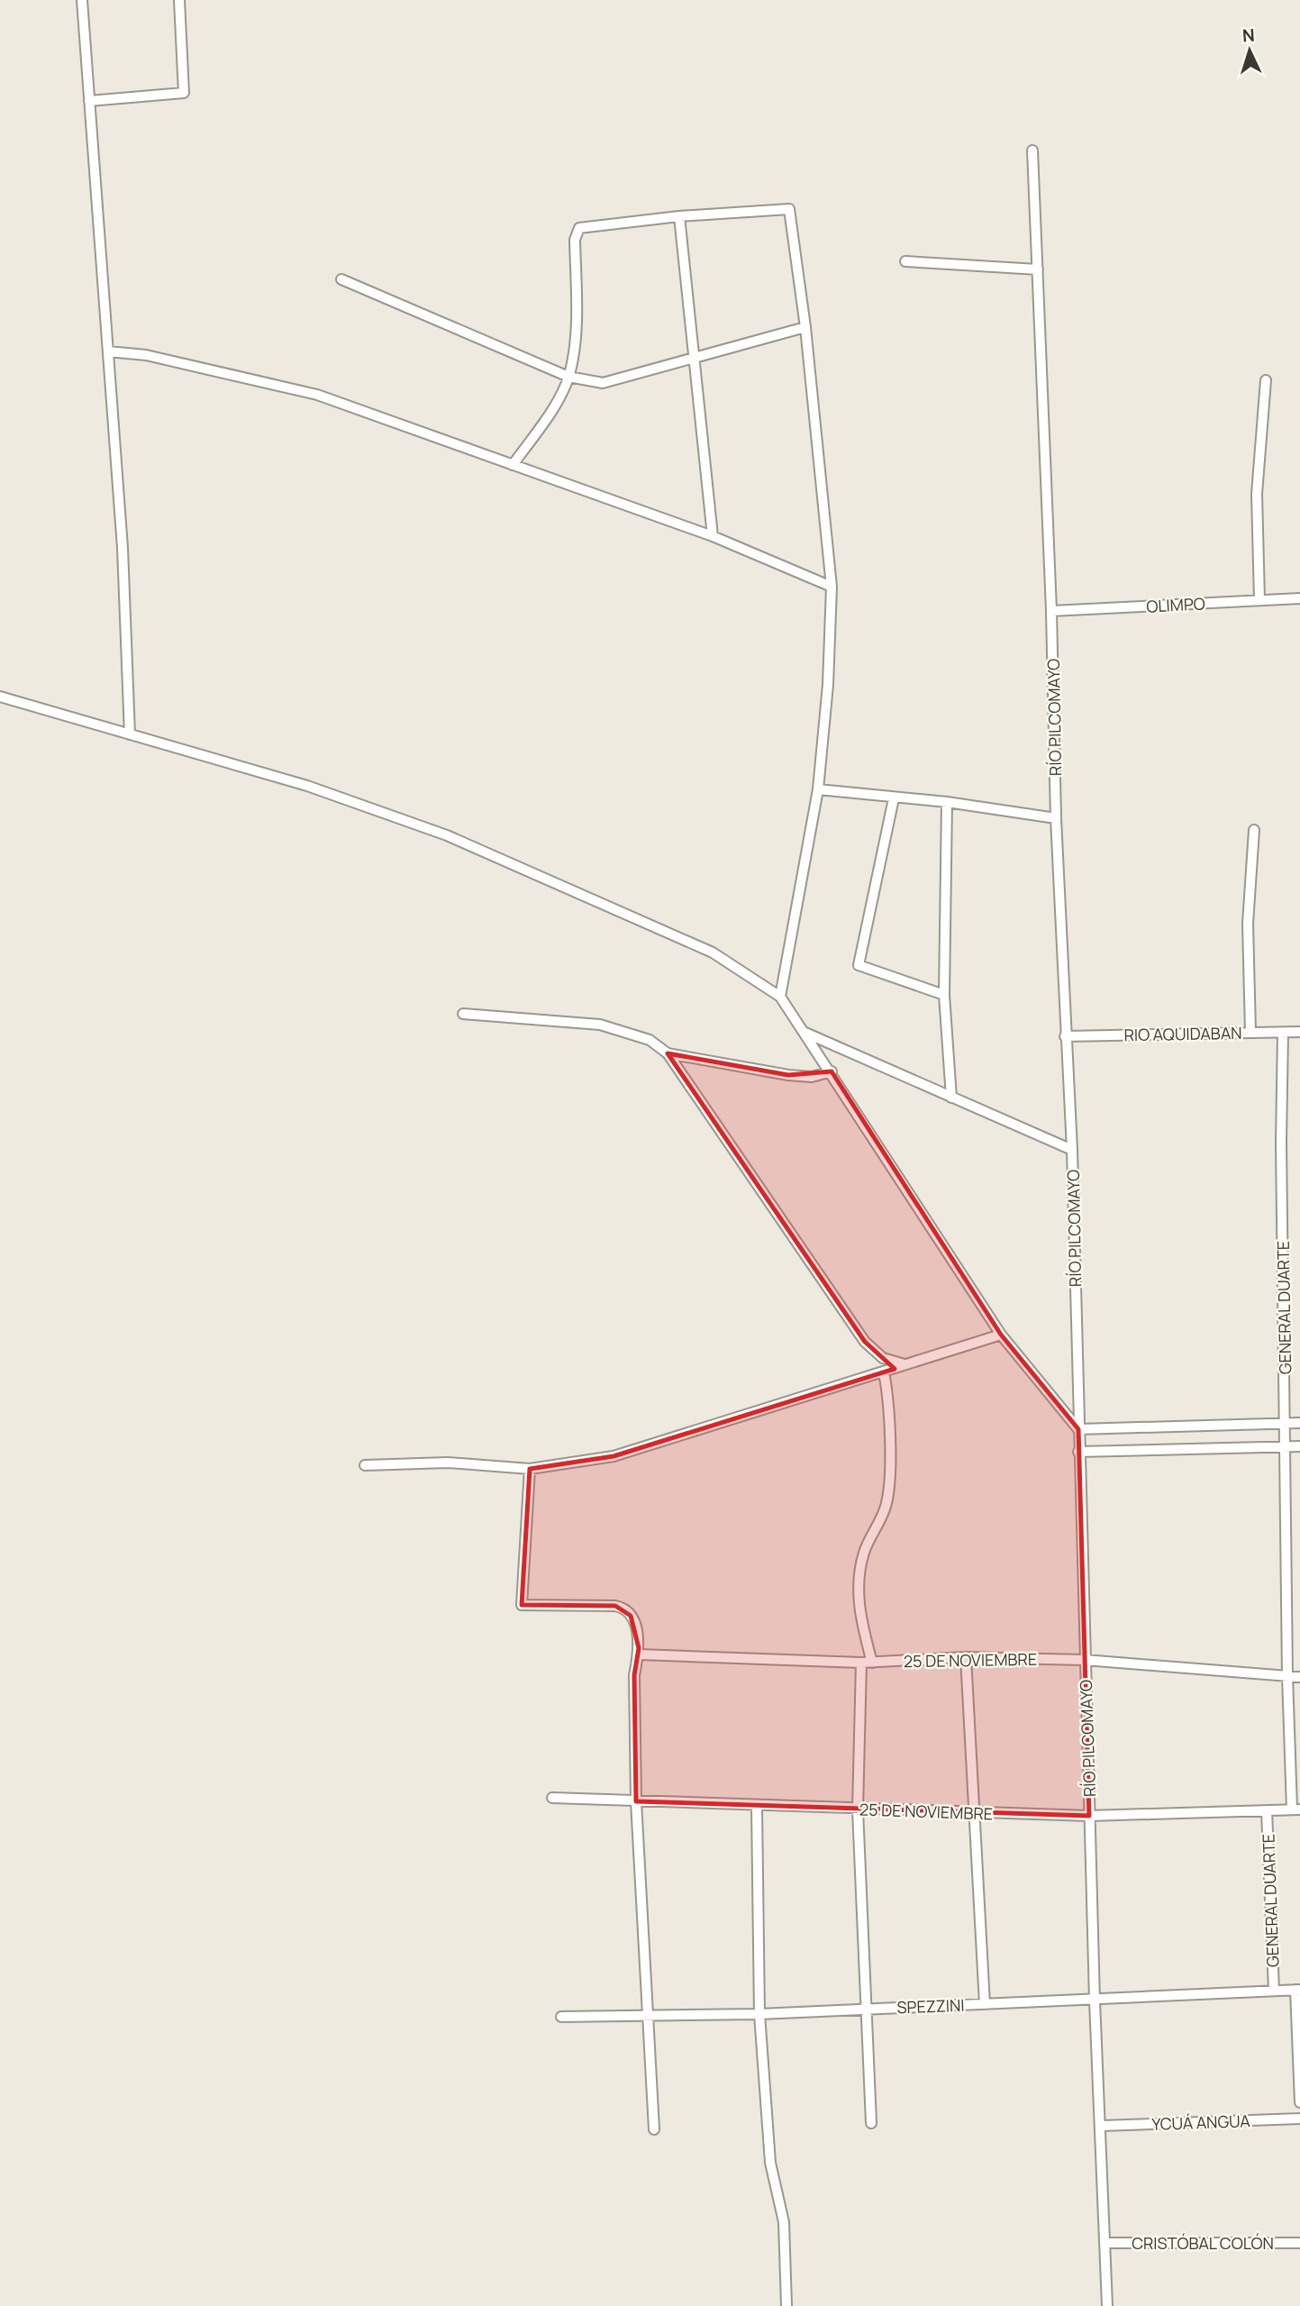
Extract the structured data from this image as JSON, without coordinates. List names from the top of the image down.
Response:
{
  "streets": {
    "street": [
      "OLIMPO",
      "RÍO PILCOMAYO",
      "RIO AQUIDABAN",
      "GENERAL DUARTE",
      "25 DE NOVIEMBRE",
      "SPEZZINI",
      "YCUÁ ANGUA",
      "CRISTÓBAL COLÓN"
    ]
  },
  "crossings": [
    ["OLIMPO", "RÍO PILCOMAYO"],
    ["RÍO PILCOMAYO", "RIO AQUIDABAN"],
    ["RÍO PILCOMAYO", "25 DE NOVIEMBRE"],
    ["RÍO PILCOMAYO", "SPEZZINI"],
    ["RÍO PILCOMAYO", "YCUÁ ANGUA"],
    ["RÍO PILCOMAYO", "CRISTÓBAL COLÓN"],
    ["RIO AQUIDABAN", "GENERAL DUARTE"],
    ["GENERAL DUARTE", "25 DE NOVIEMBRE"],
    ["GENERAL DUARTE", "SPEZZINI"]
  ],
  "north": "top"
}
